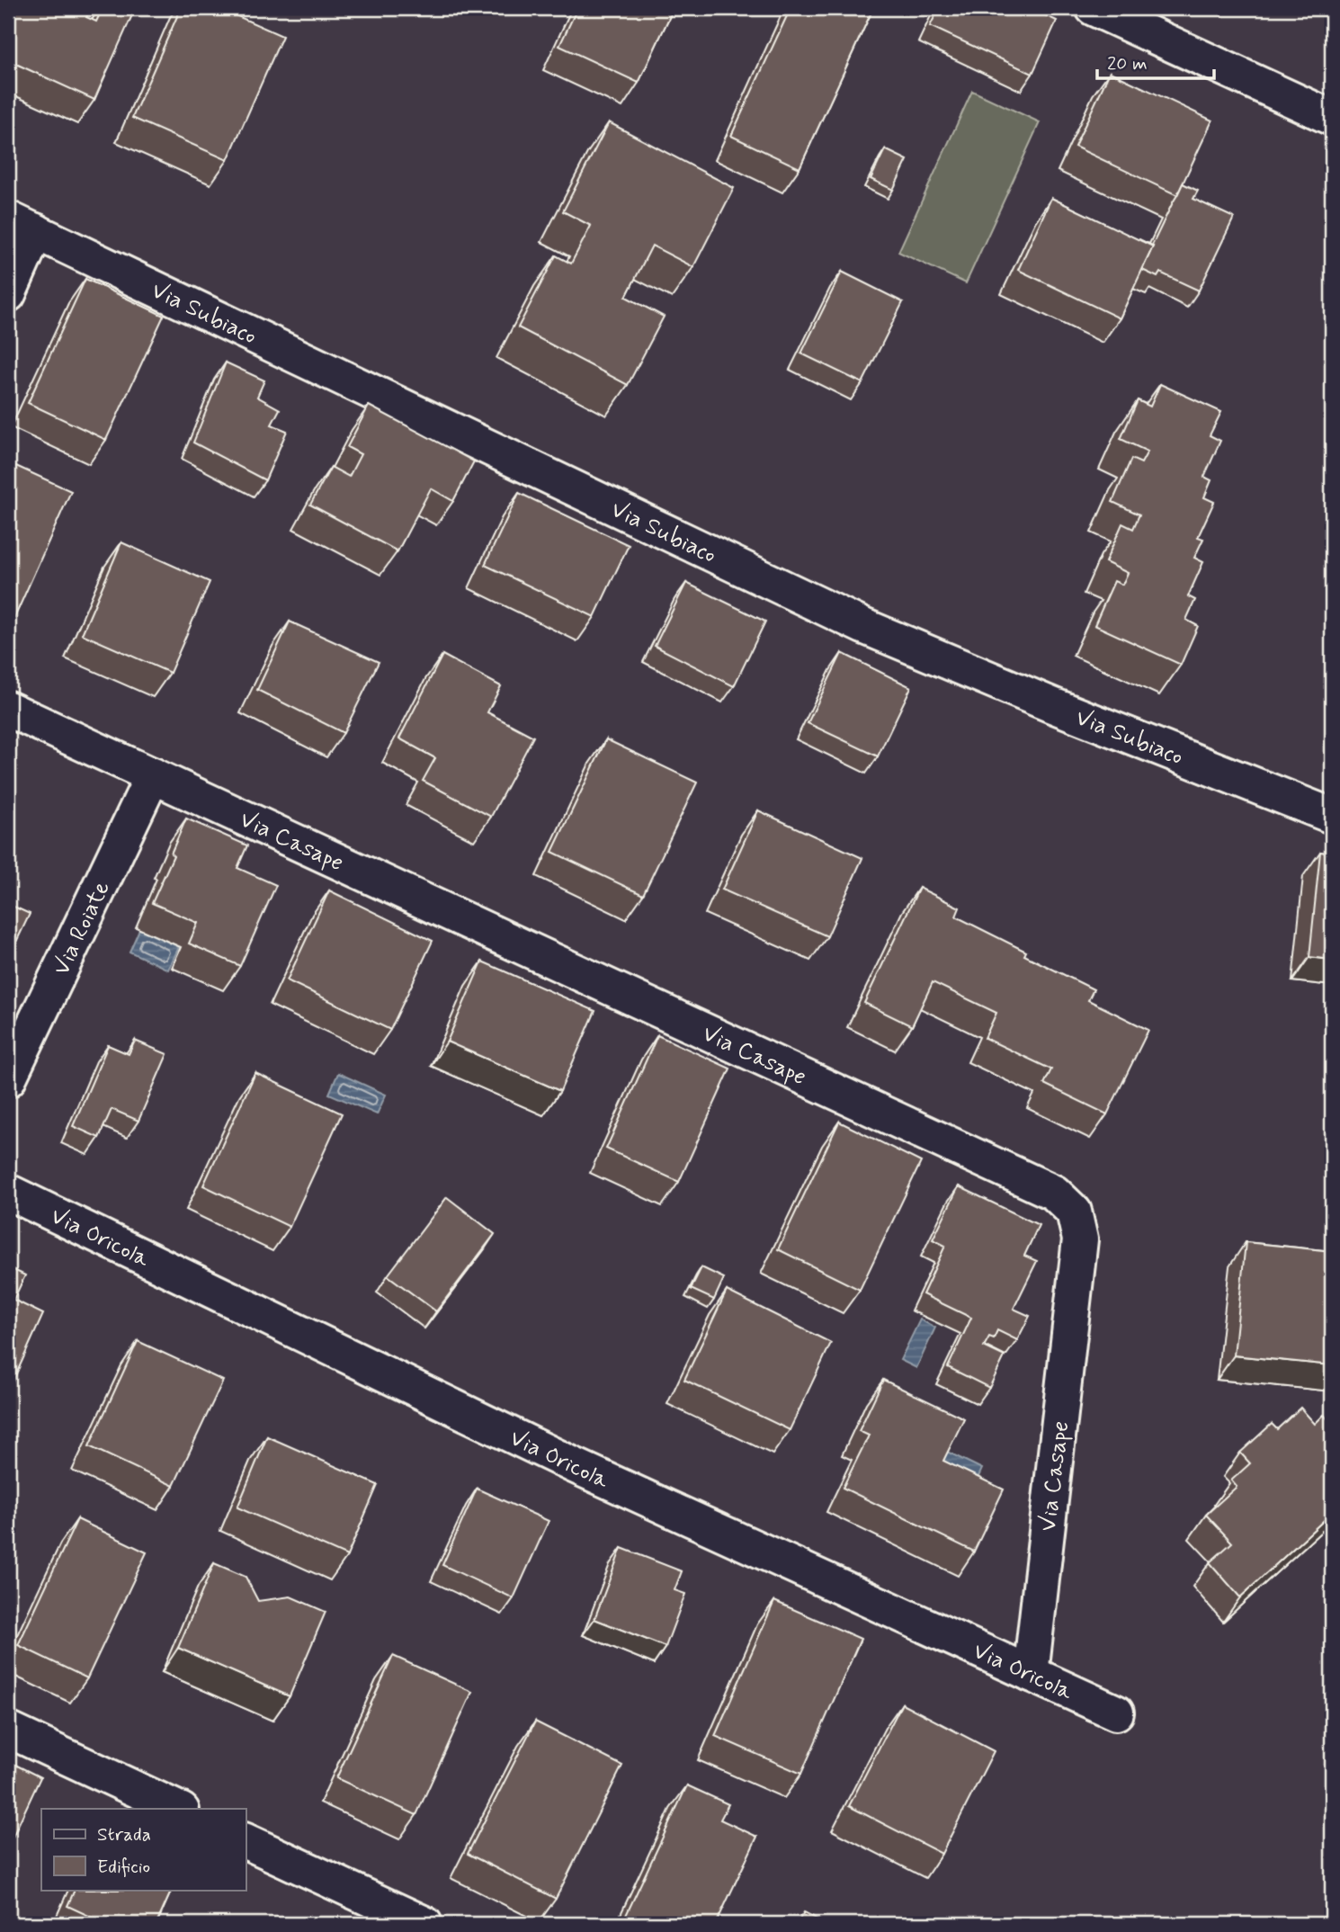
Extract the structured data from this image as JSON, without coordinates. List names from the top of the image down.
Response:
{
  "streets": {
    "street": [
      "Via Subiaco",
      "Via Casape",
      "Via Roiate",
      "Via Oricola"
    ]
  },
  "crossings": [
    ["Via Casape", "Via Roiate"],
    ["Via Casape", "Via Oricola"]
  ],
  "legend": ["Strada", "Edificio"],
  "scale_bar": "20 m"
}
